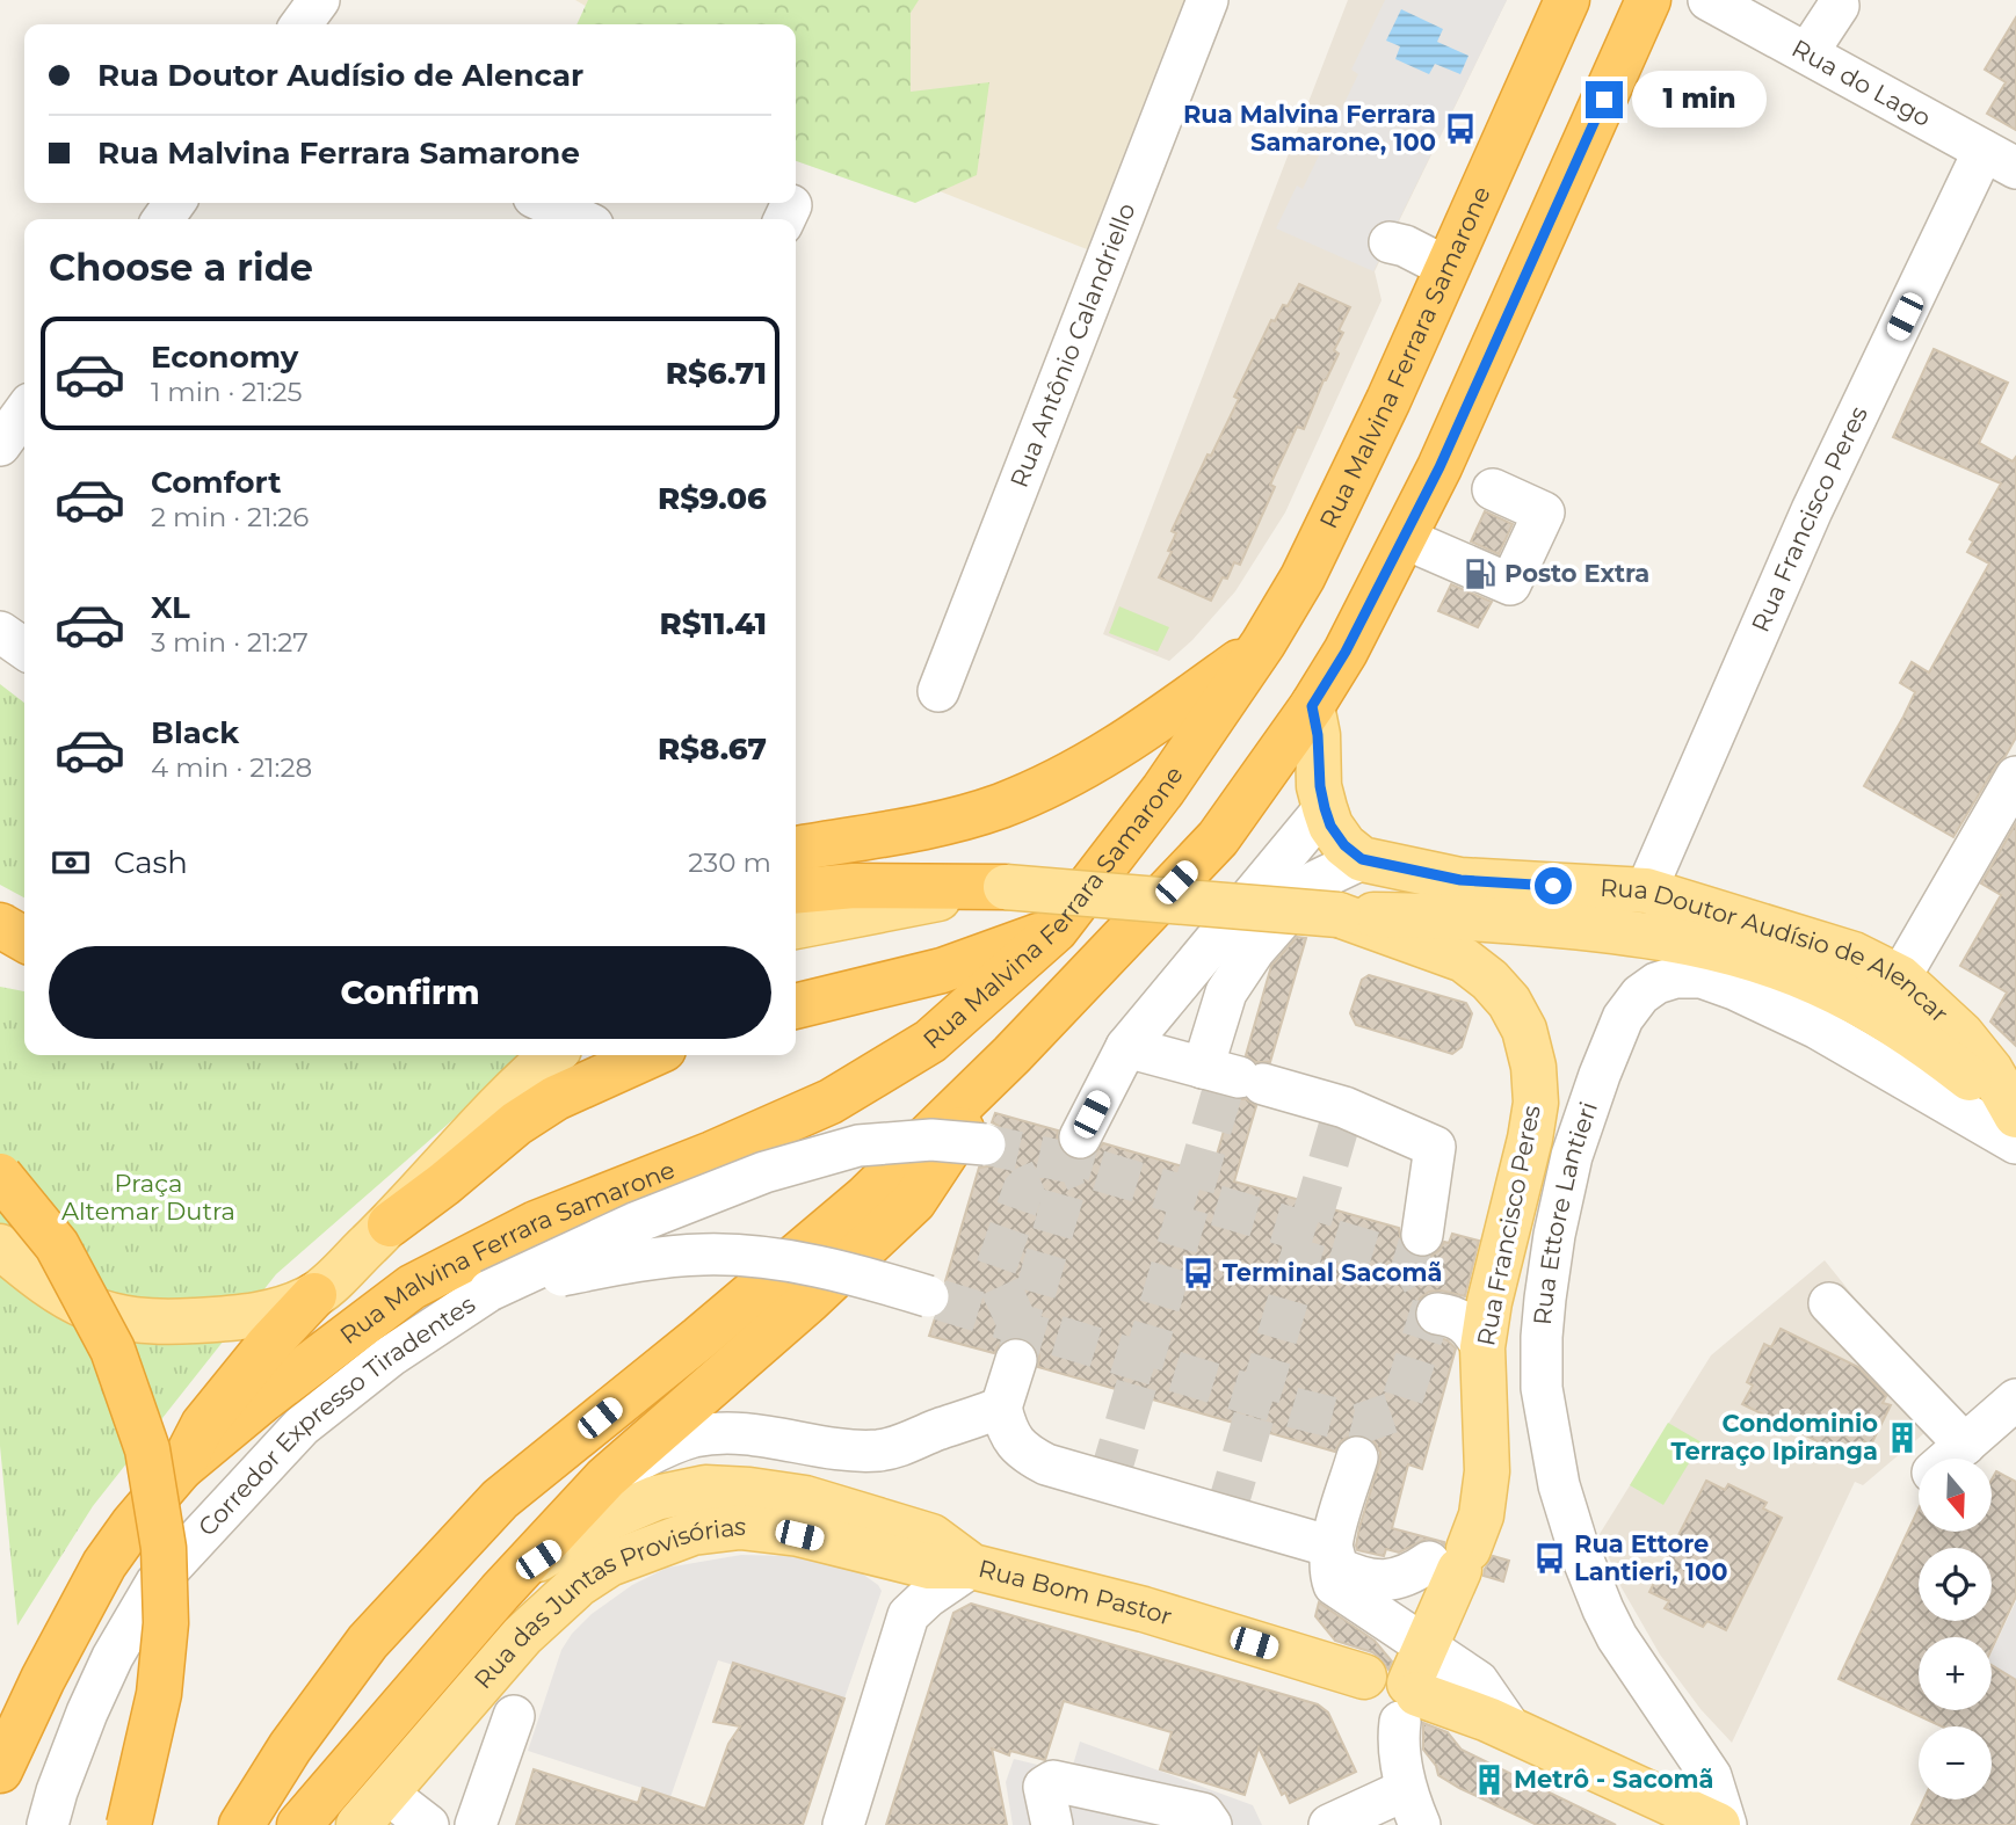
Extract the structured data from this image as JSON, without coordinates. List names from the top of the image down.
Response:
{
  "streets": {
    "highway": ["Rua Malvina Ferrara Samarone"],
    "main road": [
      "Rua Francisco Peres",
      "Rua Doutor Audísio de Alencar",
      "Rua Bom Pastor",
      "Rua das Juntas Provisórias"
    ],
    "street": [
      "Rua do Lago",
      "Rua Antônio Calandriello",
      "Rua Ettore Lantieri",
      "Corredor Expresso Tiradentes"
    ]
  },
  "crossings": [
    ["Rua do Lago", "Rua Francisco Peres"],
    ["Rua Francisco Peres", "Rua Doutor Audísio de Alencar"],
    ["Rua Bom Pastor", "Rua das Juntas Provisórias"]
  ],
  "parks": ["Praça Altemar Dutra"],
  "places": {
    "bus stop": ["Rua Malvina Ferrara Samarone, 100", "Terminal Sacomã", "Rua Ettore Lantieri, 100"],
    "fuel station": ["Posto Extra"],
    "building": ["Condominio Terraço Ipiranga", "Metrô - Sacomã"]
  },
  "north": "bottom",
  "page": {
    "banner": ["Rua Doutor Audísio de Alencar", "Rua Malvina Ferrara Samarone"],
    "bubble": "1 min",
    "heading": "Choose a ride",
    "list": [
      {
        "name": "Economy",
        "note": "1 min · 21:25",
        "value": "R$6.71"
      },
      {
        "name": "Comfort",
        "note": "2 min · 21:26",
        "value": "R$9.06"
      },
      {
        "name": "XL",
        "note": "3 min · 21:27",
        "value": "R$11.41"
      },
      {
        "name": "Black",
        "note": "4 min · 21:28",
        "value": "R$8.67"
      }
    ],
    "pay": ["Cash", "230 m"],
    "buttons": "Confirm",
    "map_buttons": ["+", "−"]
  }
}
